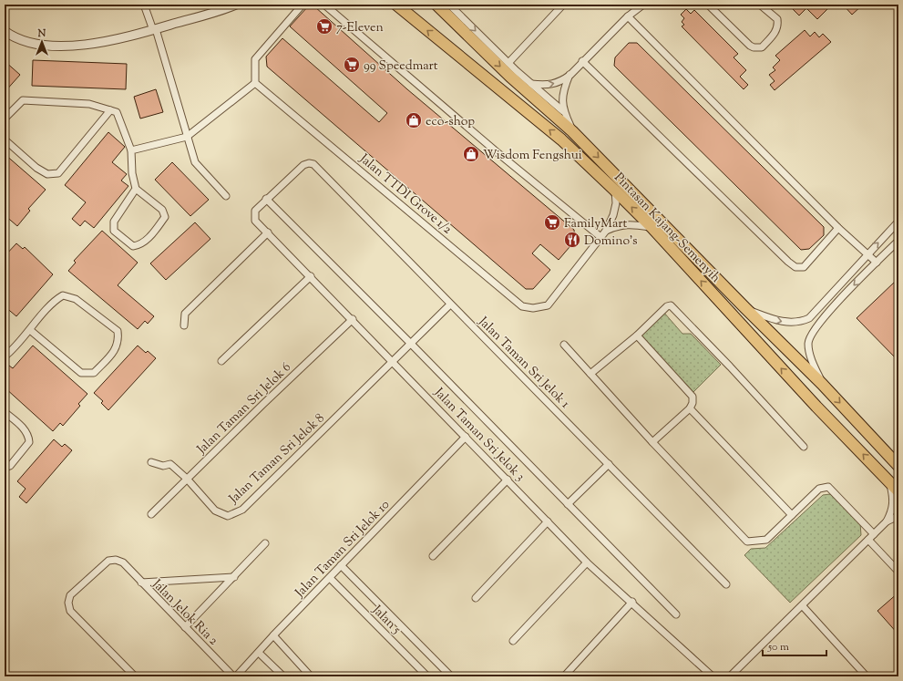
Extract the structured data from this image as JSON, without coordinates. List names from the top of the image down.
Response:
{
  "streets": {
    "highway": ["Pintasan Kajang-Semenyih"],
    "street": [
      "Jalan TTDI Grove 1/2",
      "Jalan Taman Sri Jelok 1",
      "Jalan Taman Sri Jelok 6",
      "Jalan Taman Sri Jelok 3",
      "Jalan Taman Sri Jelok 8",
      "Jalan Taman Sri Jelok 10",
      "Jalan Jelok Ria 2",
      "Jalan 5"
    ]
  },
  "crossings": [
    ["Jalan Taman Sri Jelok 1", "Jalan Taman Sri Jelok 3"],
    ["Jalan Taman Sri Jelok 1", "Jalan Taman Sri Jelok 8"],
    ["Jalan Taman Sri Jelok 6", "Jalan Taman Sri Jelok 3"],
    ["Jalan Taman Sri Jelok 6", "Jalan Taman Sri Jelok 8"],
    ["Jalan Taman Sri Jelok 3", "Jalan Taman Sri Jelok 8"],
    ["Jalan Taman Sri Jelok 3", "Jalan Taman Sri Jelok 10"],
    ["Jalan Taman Sri Jelok 10", "Jalan 5"]
  ],
  "places": {
    "supermarket": ["7-Eleven", "99 Speedmart", "FamilyMart"],
    "shop": ["eco-shop", "Wisdom Fengshui"],
    "restaurant": ["Domino's"]
  },
  "scale_bar": "50 m",
  "north": "top"
}
